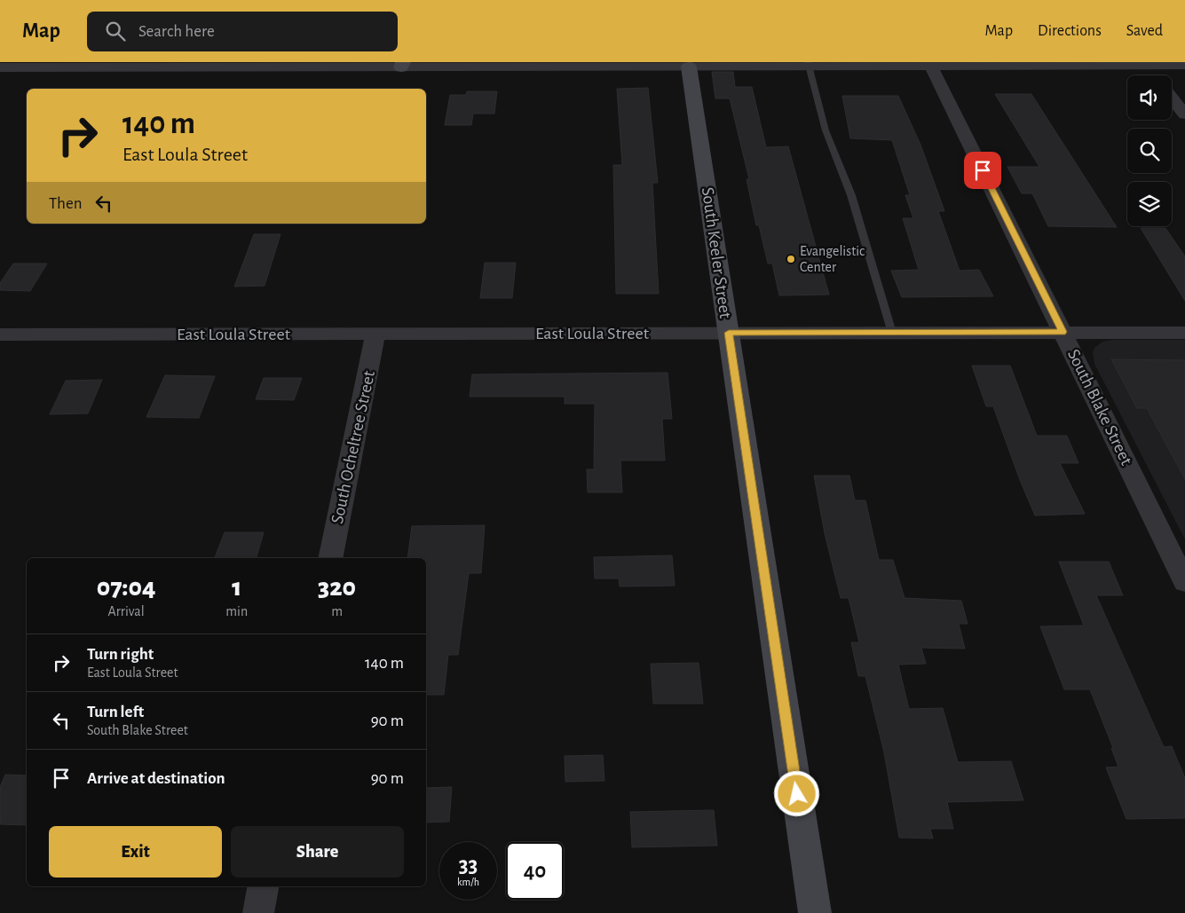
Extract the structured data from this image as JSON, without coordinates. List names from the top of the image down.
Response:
{
  "streets": {
    "street": [
      "South Keeler Street",
      "East Loula Street",
      "South Blake Street",
      "South Ocheltree Street"
    ]
  },
  "crossings": [
    ["South Keeler Street", "East Loula Street"],
    ["East Loula Street", "South Blake Street"],
    ["East Loula Street", "South Ocheltree Street"]
  ],
  "places": ["Evangelistic Center"],
  "page": {
    "header": "Map",
    "search": "Search here",
    "nav": ["Map", "Directions", "Saved"],
    "turn": ["140 m", "East Loula Street"],
    "then": "Then",
    "eta": [
      "07:04",
      "Arrival",
      "1",
      "min",
      "320",
      "m"
    ],
    "list": [
      {
        "name": "Turn right",
        "note": "East Loula Street",
        "value": "140 m"
      },
      {
        "name": "Turn left",
        "note": "South Blake Street",
        "value": "90 m"
      },
      {
        "name": "Arrive at destination",
        "value": "90 m"
      }
    ],
    "buttons": ["Exit", "Share"],
    "speed": "33 km/h",
    "limit": "40"
  }
}
